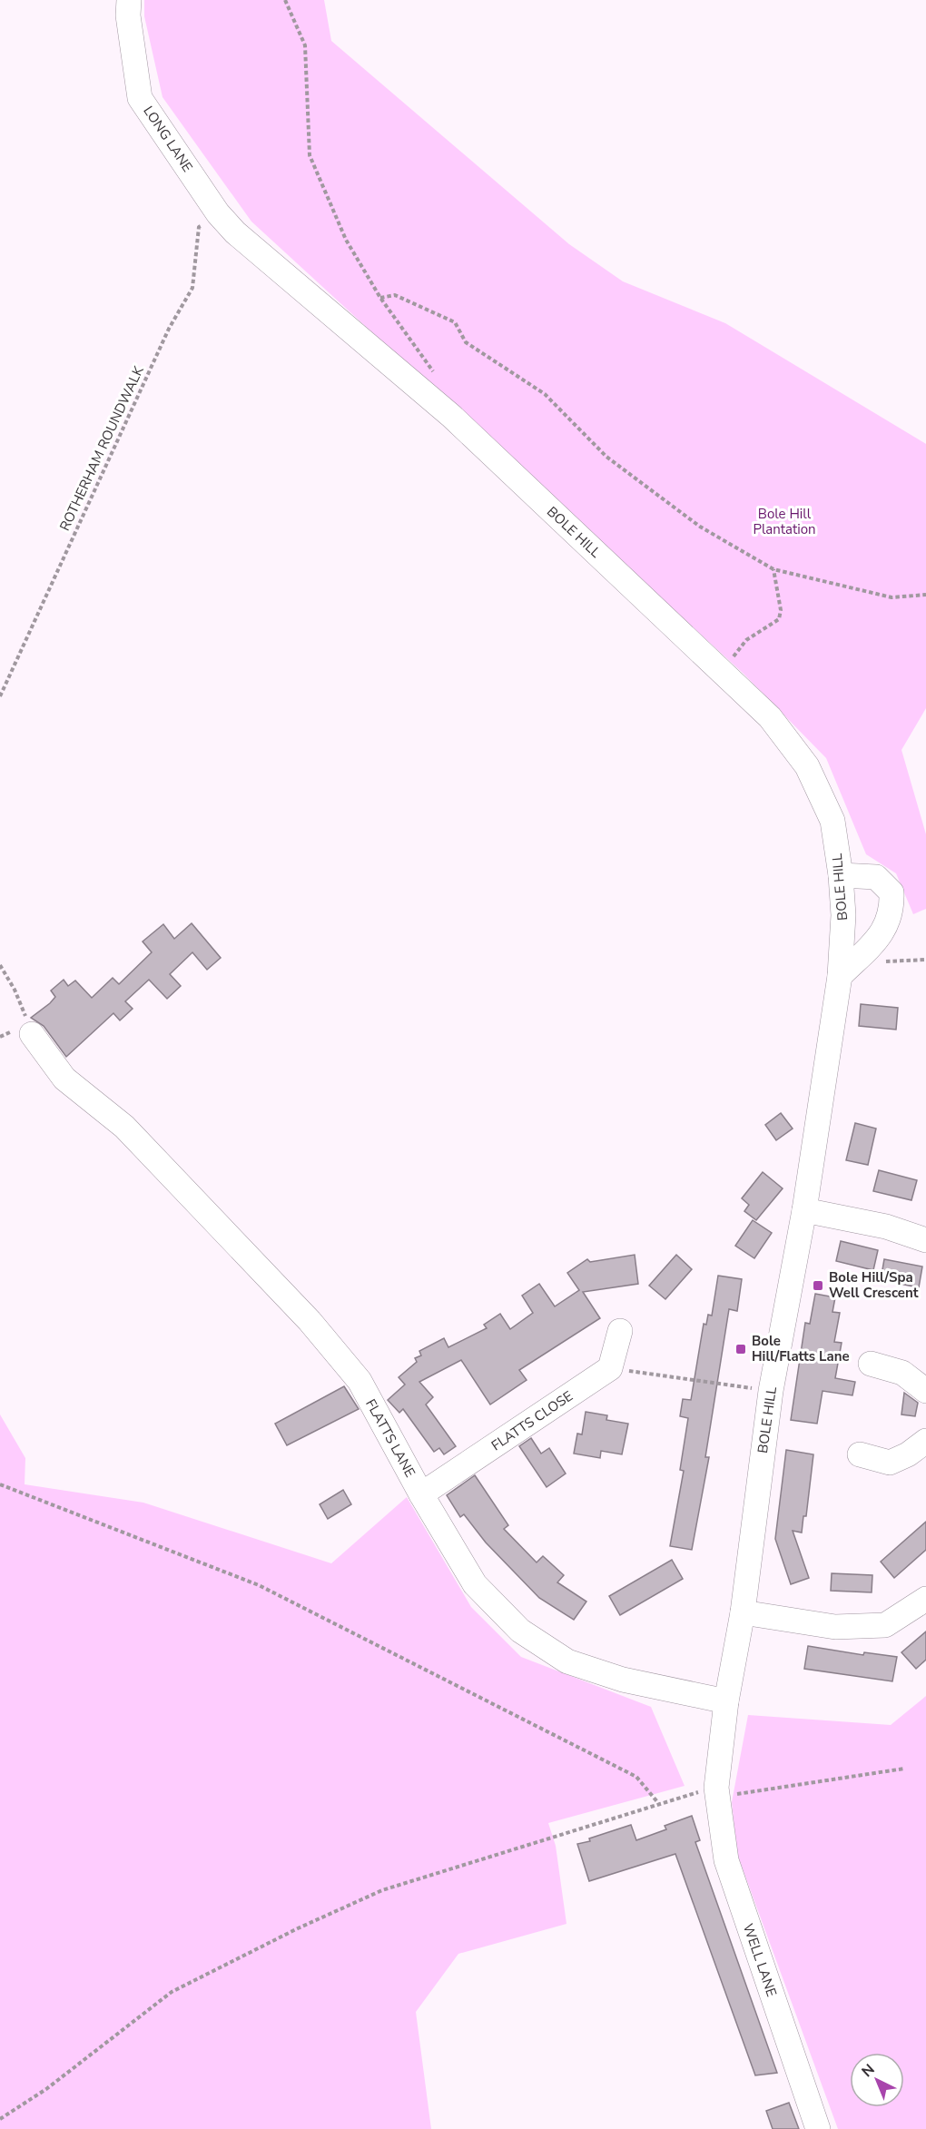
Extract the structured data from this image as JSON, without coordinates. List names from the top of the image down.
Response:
{
  "streets": {
    "street": [
      "LONG LANE",
      "BOLE HILL",
      "FLATTS CLOSE",
      "FLATTS LANE",
      "WELL LANE"
    ],
    "path": ["ROTHERHAM ROUNDWALK"]
  },
  "crossings": [
    ["LONG LANE", "ROTHERHAM ROUNDWALK"],
    ["LONG LANE", "BOLE HILL"],
    ["BOLE HILL", "FLATTS LANE"],
    ["BOLE HILL", "WELL LANE"],
    ["FLATTS CLOSE", "FLATTS LANE"]
  ],
  "parks": ["Bole Hill Plantation"],
  "places": {
    "transit": ["Bole Hill/Spa Well Crescent", "Bole Hill/Flatts Lane"]
  },
  "north": "top left"
}
